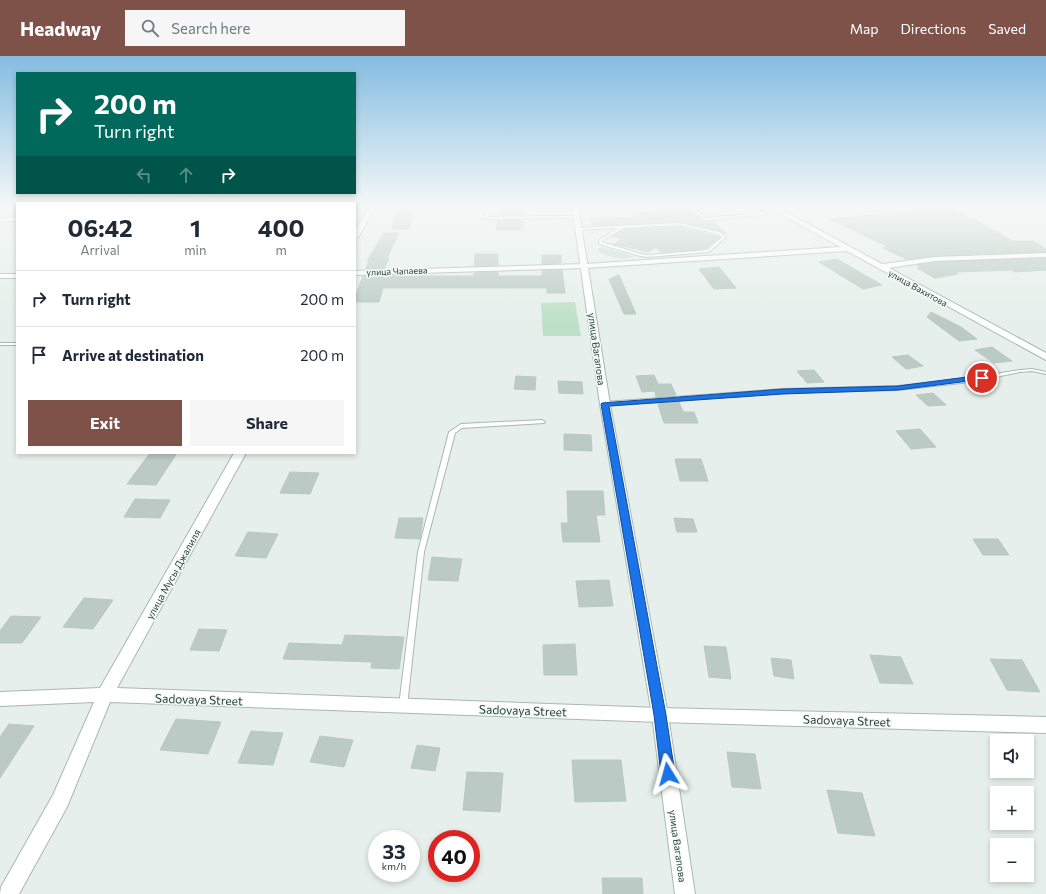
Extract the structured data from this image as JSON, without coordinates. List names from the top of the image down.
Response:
{
  "streets": {
    "street": [
      "улица Чапаева",
      "улица Вахитова",
      "улица Вагапова",
      "улица Мусы Джалиля",
      "Sadovaya Street"
    ]
  },
  "crossings": [
    ["улица Чапаева", "улица Вахитова"],
    ["улица Чапаева", "улица Вагапова"],
    ["улица Вагапова", "Sadovaya Street"],
    ["улица Мусы Джалиля", "Sadovaya Street"]
  ],
  "page": {
    "header": "Headway",
    "search": "Search here",
    "nav": ["Map", "Directions", "Saved"],
    "turn": ["200 m", "Turn right"],
    "eta": [
      "06:42",
      "Arrival",
      "1",
      "min",
      "400",
      "m"
    ],
    "list": [
      {
        "name": "Turn right",
        "value": "200 m"
      },
      {
        "name": "Arrive at destination",
        "value": "200 m"
      }
    ],
    "buttons": ["Exit", "Share"],
    "map_buttons": ["+", "−"],
    "speed": "33 km/h",
    "limit": "40"
  }
}
